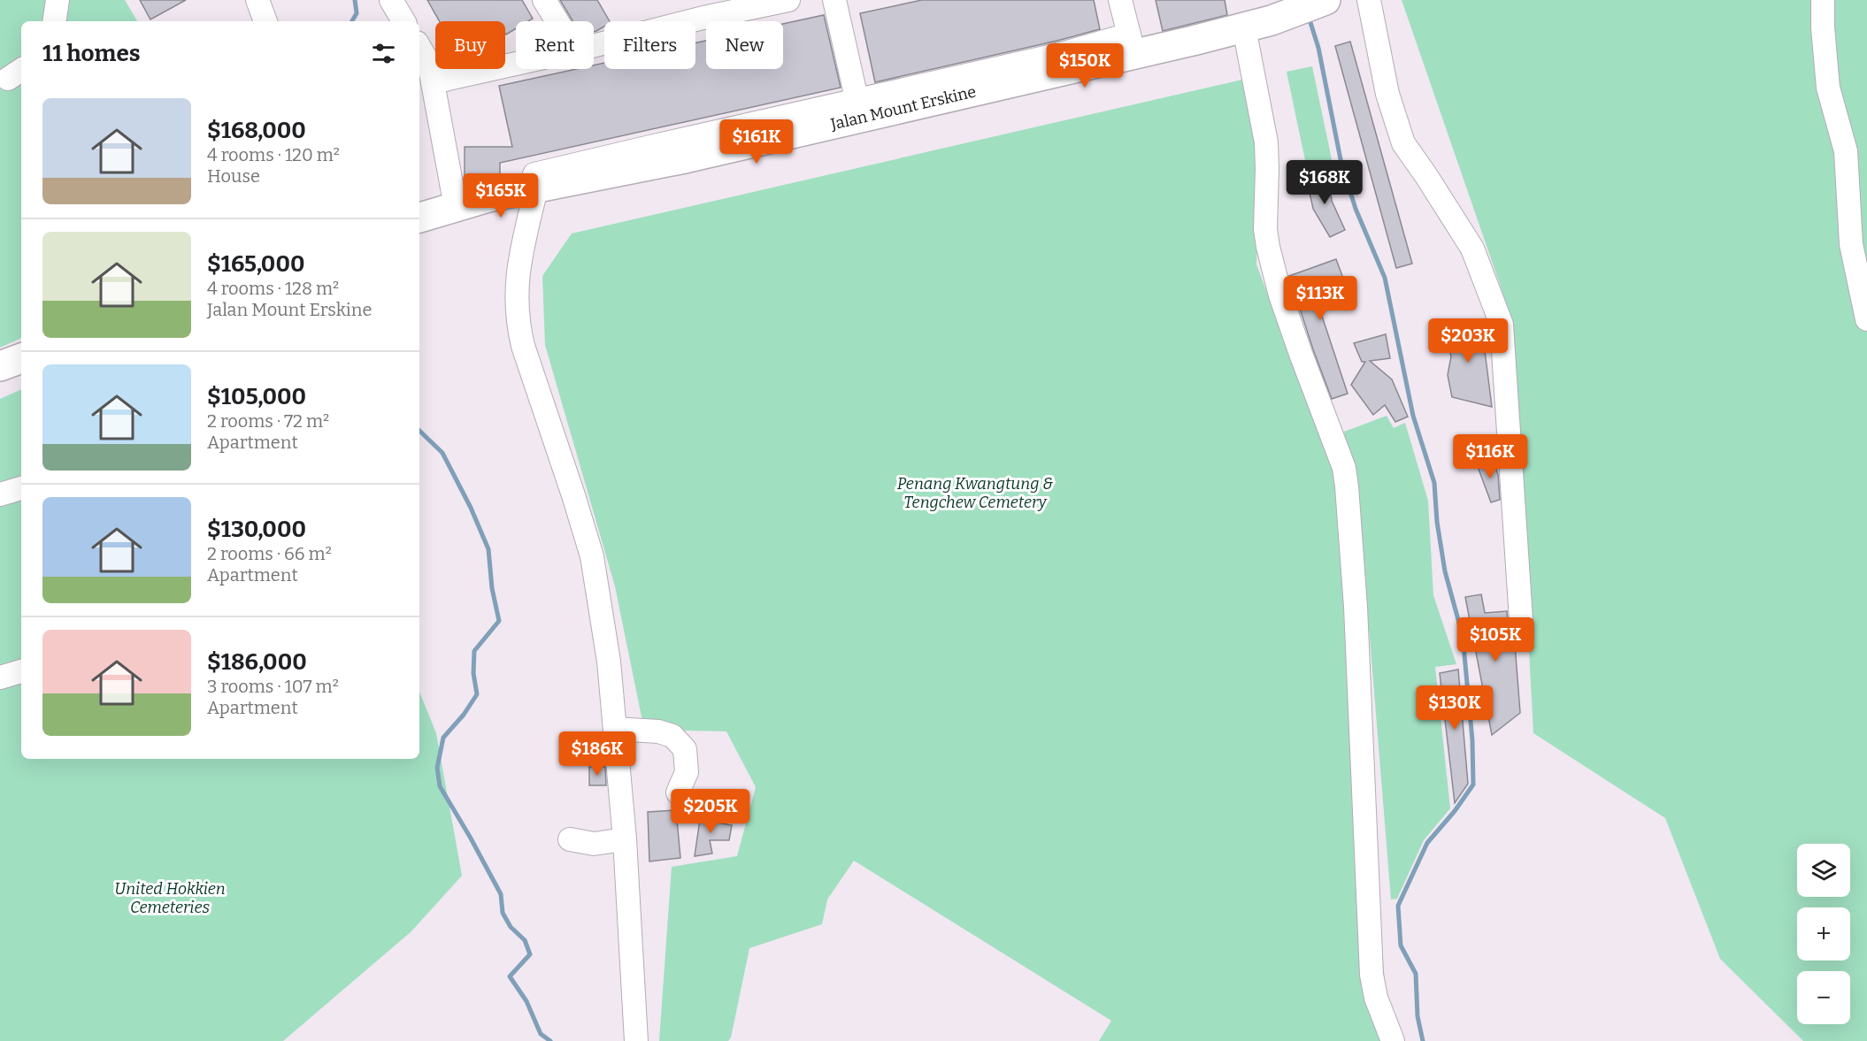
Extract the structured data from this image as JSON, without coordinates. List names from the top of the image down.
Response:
{
  "streets": {
    "main road": ["Jalan Mount Erskine"]
  },
  "parks": ["Penang Kwangtung & Tengchew Cemetery", "United Hokkien Cemeteries"],
  "page": {
    "chip": [
      "Buy",
      "Rent",
      "Filters",
      "New"
    ],
    "heading": "11 homes",
    "price": [
      "$150K",
      "$161K",
      "$168K",
      "$165K",
      "$113K",
      "$203K",
      "$116K",
      "$105K",
      "$130K",
      "$186K",
      "$205K"
    ],
    "list": [
      {
        "name": "$168,000",
        "note": "4 rooms · 120 m² · House"
      },
      {
        "name": "$165,000",
        "note": "4 rooms · 128 m² · Jalan Mount Erskine"
      },
      {
        "name": "$105,000",
        "note": "2 rooms · 72 m² · Apartment"
      },
      {
        "name": "$130,000",
        "note": "2 rooms · 66 m² · Apartment"
      },
      {
        "name": "$186,000",
        "note": "3 rooms · 107 m² · Apartment"
      }
    ],
    "map_buttons": ["+", "−"]
  }
}
